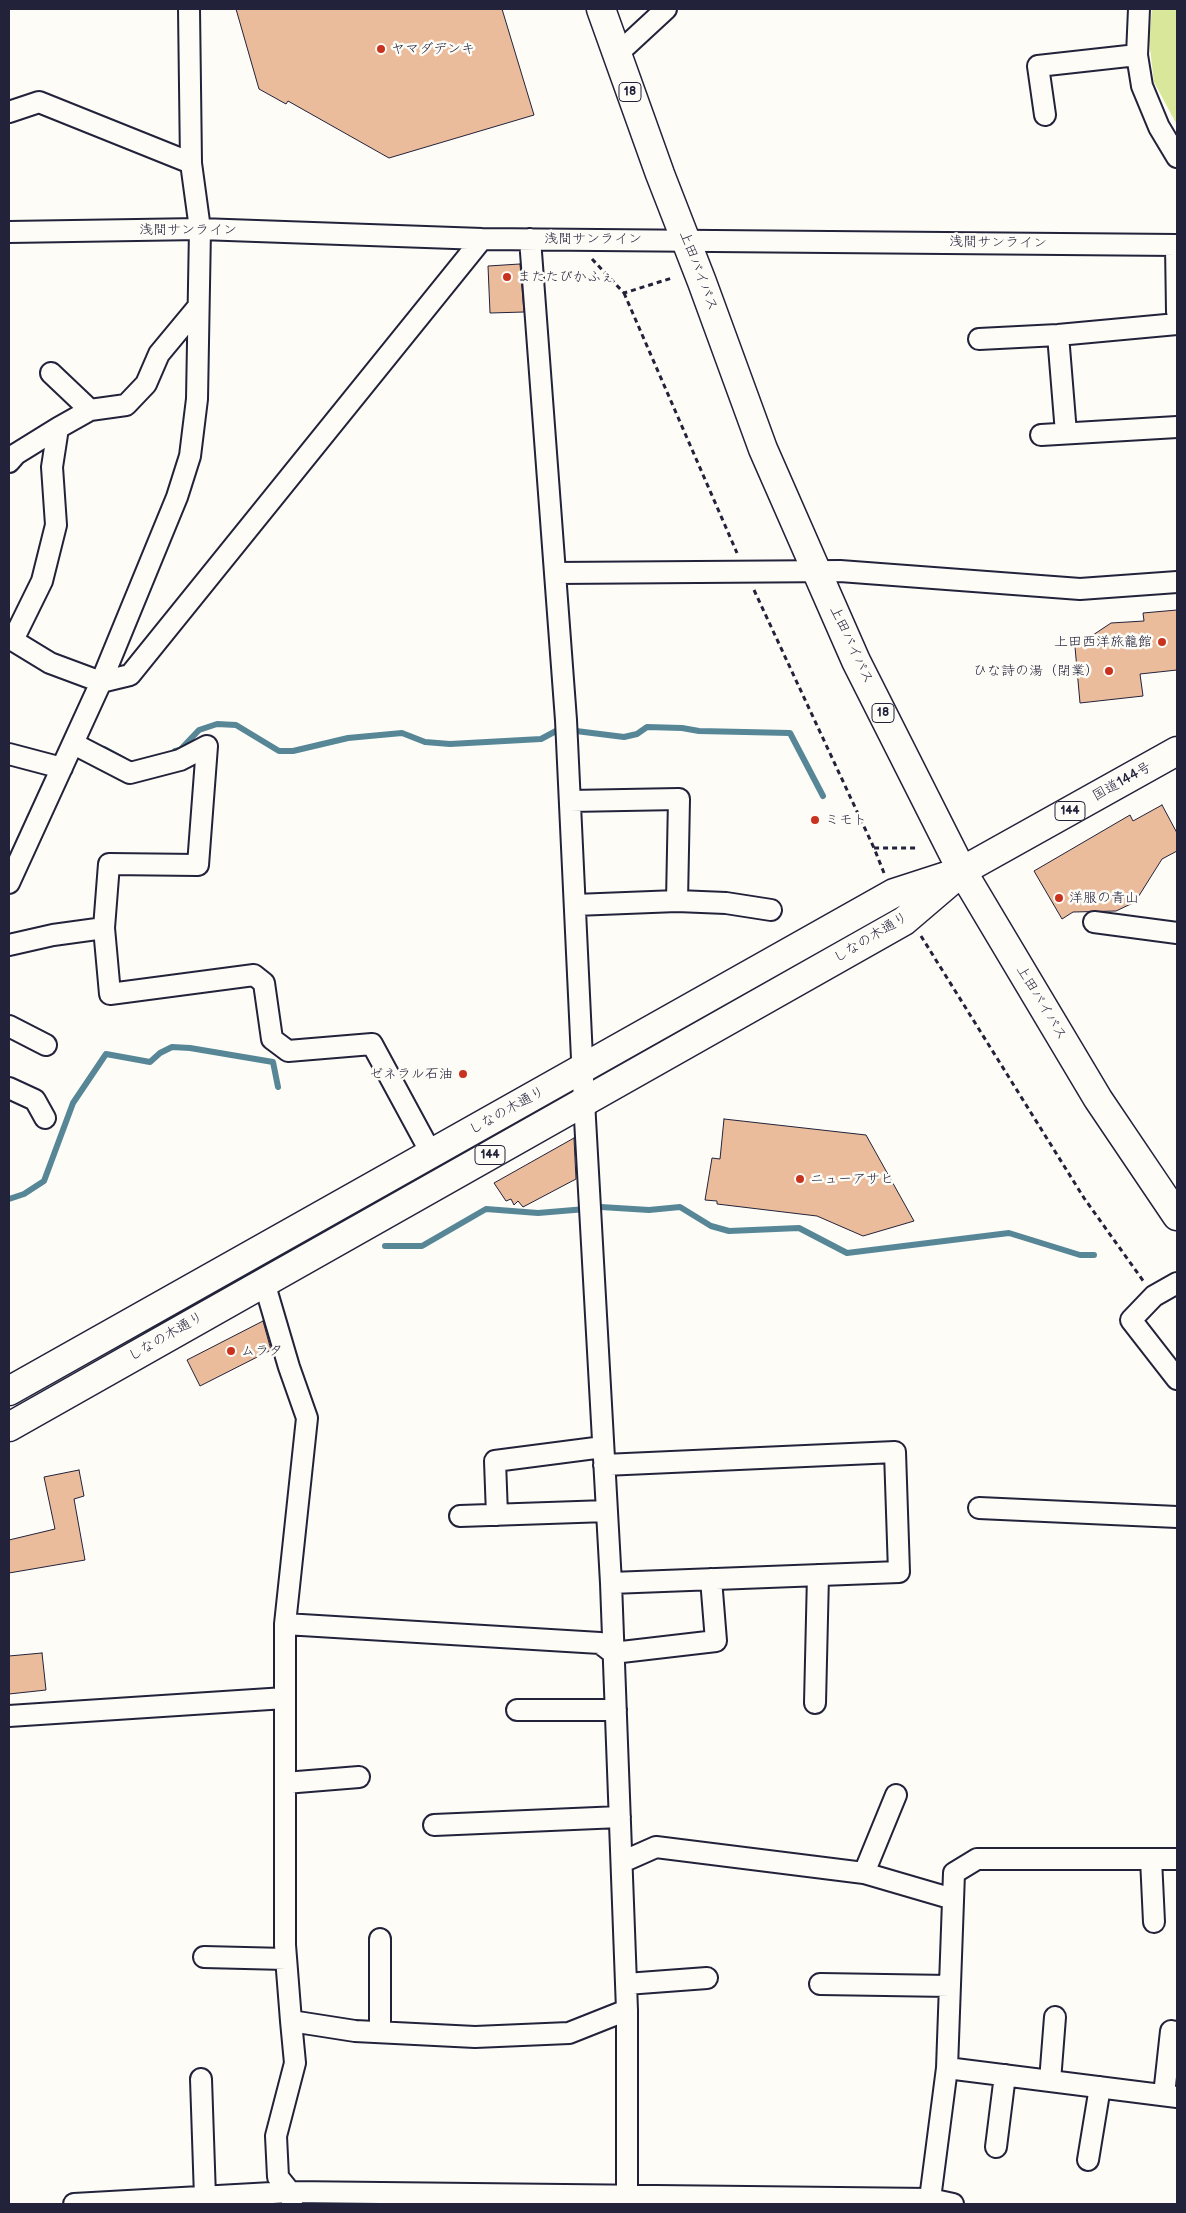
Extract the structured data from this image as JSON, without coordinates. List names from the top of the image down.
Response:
{
  "streets": {
    "highway": [
      "18",
      "上田バイパス",
      "国道144号",
      "144",
      "しなの木通り"
    ],
    "street": ["浅間サンライン"]
  },
  "crossings": [
    ["浅間サンライン", "上田バイパス"],
    ["上田バイパス", "国道144号"],
    ["上田バイパス", "しなの木通り"],
    ["国道144号", "しなの木通り"]
  ],
  "places": [
    "ヤマダデンキ",
    "またたびかふぇ",
    "上田西洋旅籠館",
    "ひな詩の湯（閉業）",
    "ミモト",
    "洋服の青山",
    "ゼネラル石油",
    "ニューアサヒ",
    "ムラタ"
  ]
}
